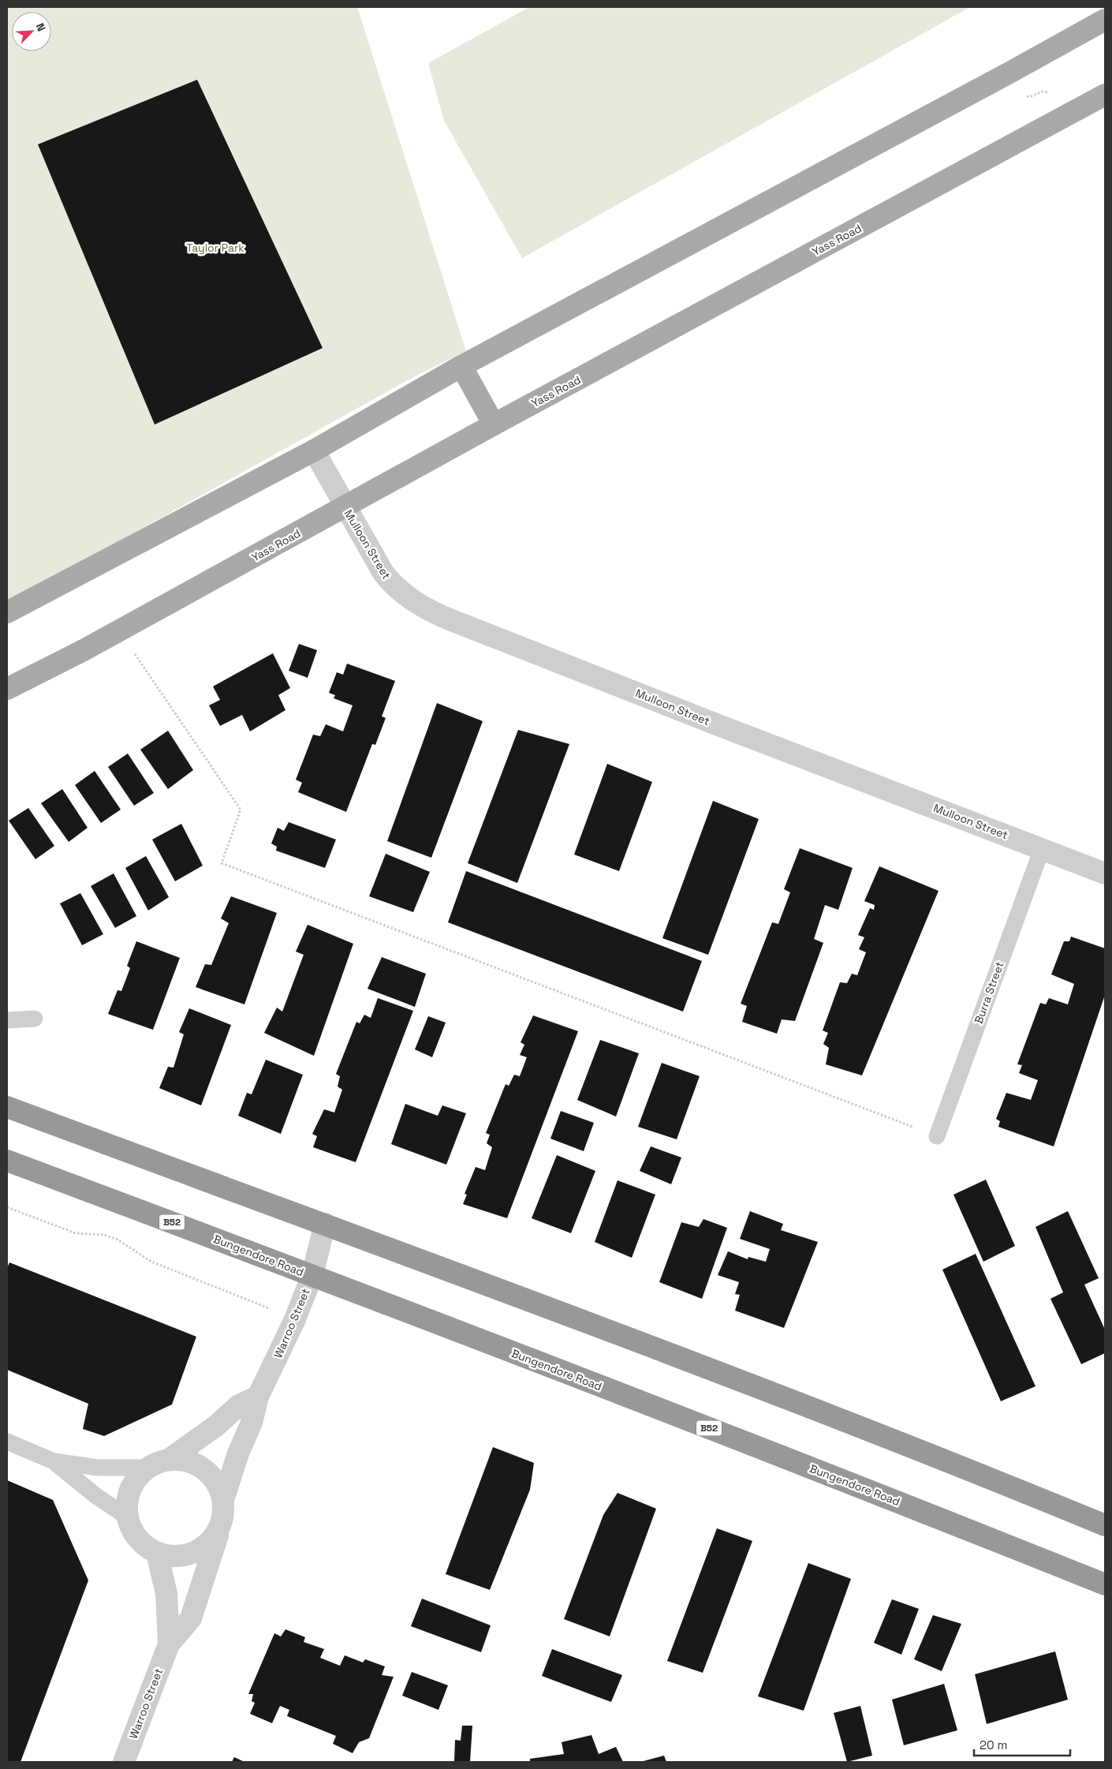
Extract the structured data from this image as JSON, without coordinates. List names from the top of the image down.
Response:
{
  "streets": {
    "highway": ["B52", "Bungendore Road"],
    "main road": ["Yass Road"],
    "street": ["Mulloon Street", "Warroo Street"],
    "lane": ["Burra Street"]
  },
  "crossings": [
    ["Yass Road", "Mulloon Street"],
    ["Mulloon Street", "Burra Street"],
    ["Bungendore Road", "Warroo Street"]
  ],
  "parks": ["Taylor Park"],
  "scale_bar": "20 m",
  "north": "top right"
}
